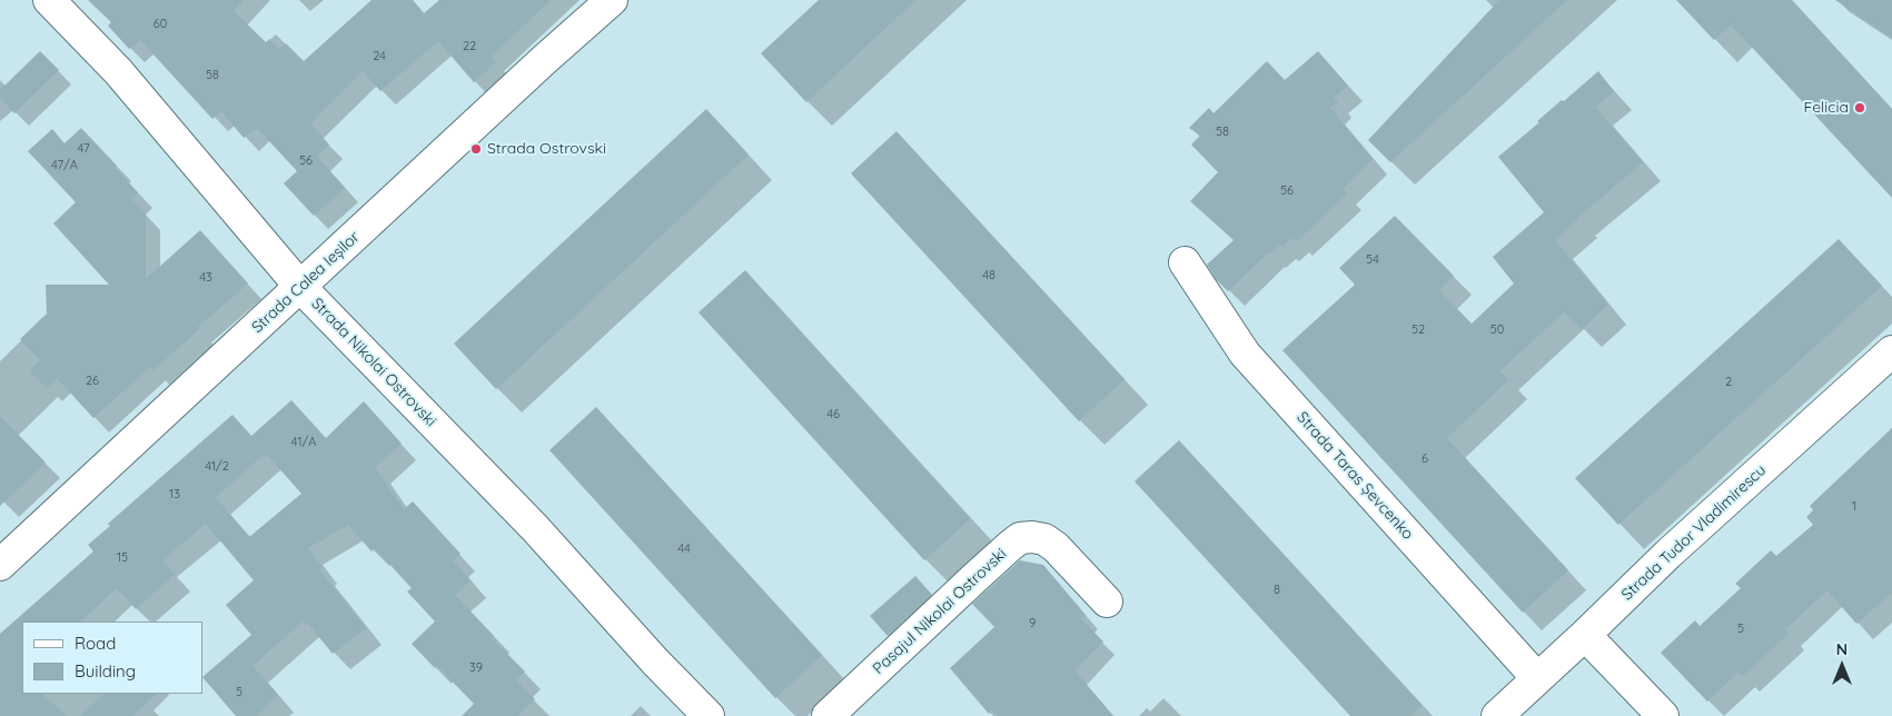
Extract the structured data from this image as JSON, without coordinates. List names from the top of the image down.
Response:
{
  "streets": {
    "street": [
      "Strada Calea Ieșilor",
      "Strada Nikolai Ostrovski",
      "Strada Taras Șevcenko",
      "Strada Tudor Vladimirescu",
      "Pasajul Nikolai Ostrovski"
    ]
  },
  "crossings": [
    ["Strada Calea Ieșilor", "Strada Nikolai Ostrovski"],
    ["Strada Taras Șevcenko", "Strada Tudor Vladimirescu"]
  ],
  "places": ["Felicia", "Strada Ostrovski"],
  "house_numbers": [
    "60",
    "22",
    "24",
    "58",
    "58",
    "47",
    "56",
    "47/A",
    "56",
    "54",
    "48",
    "43",
    "52",
    "50",
    "26",
    "2",
    "46",
    "41/A",
    "6",
    "41/2",
    "13",
    "1",
    "44",
    "15",
    "8",
    "9",
    "5",
    "39",
    "5"
  ],
  "legend": ["Road", "Building"],
  "north": "top"
}
